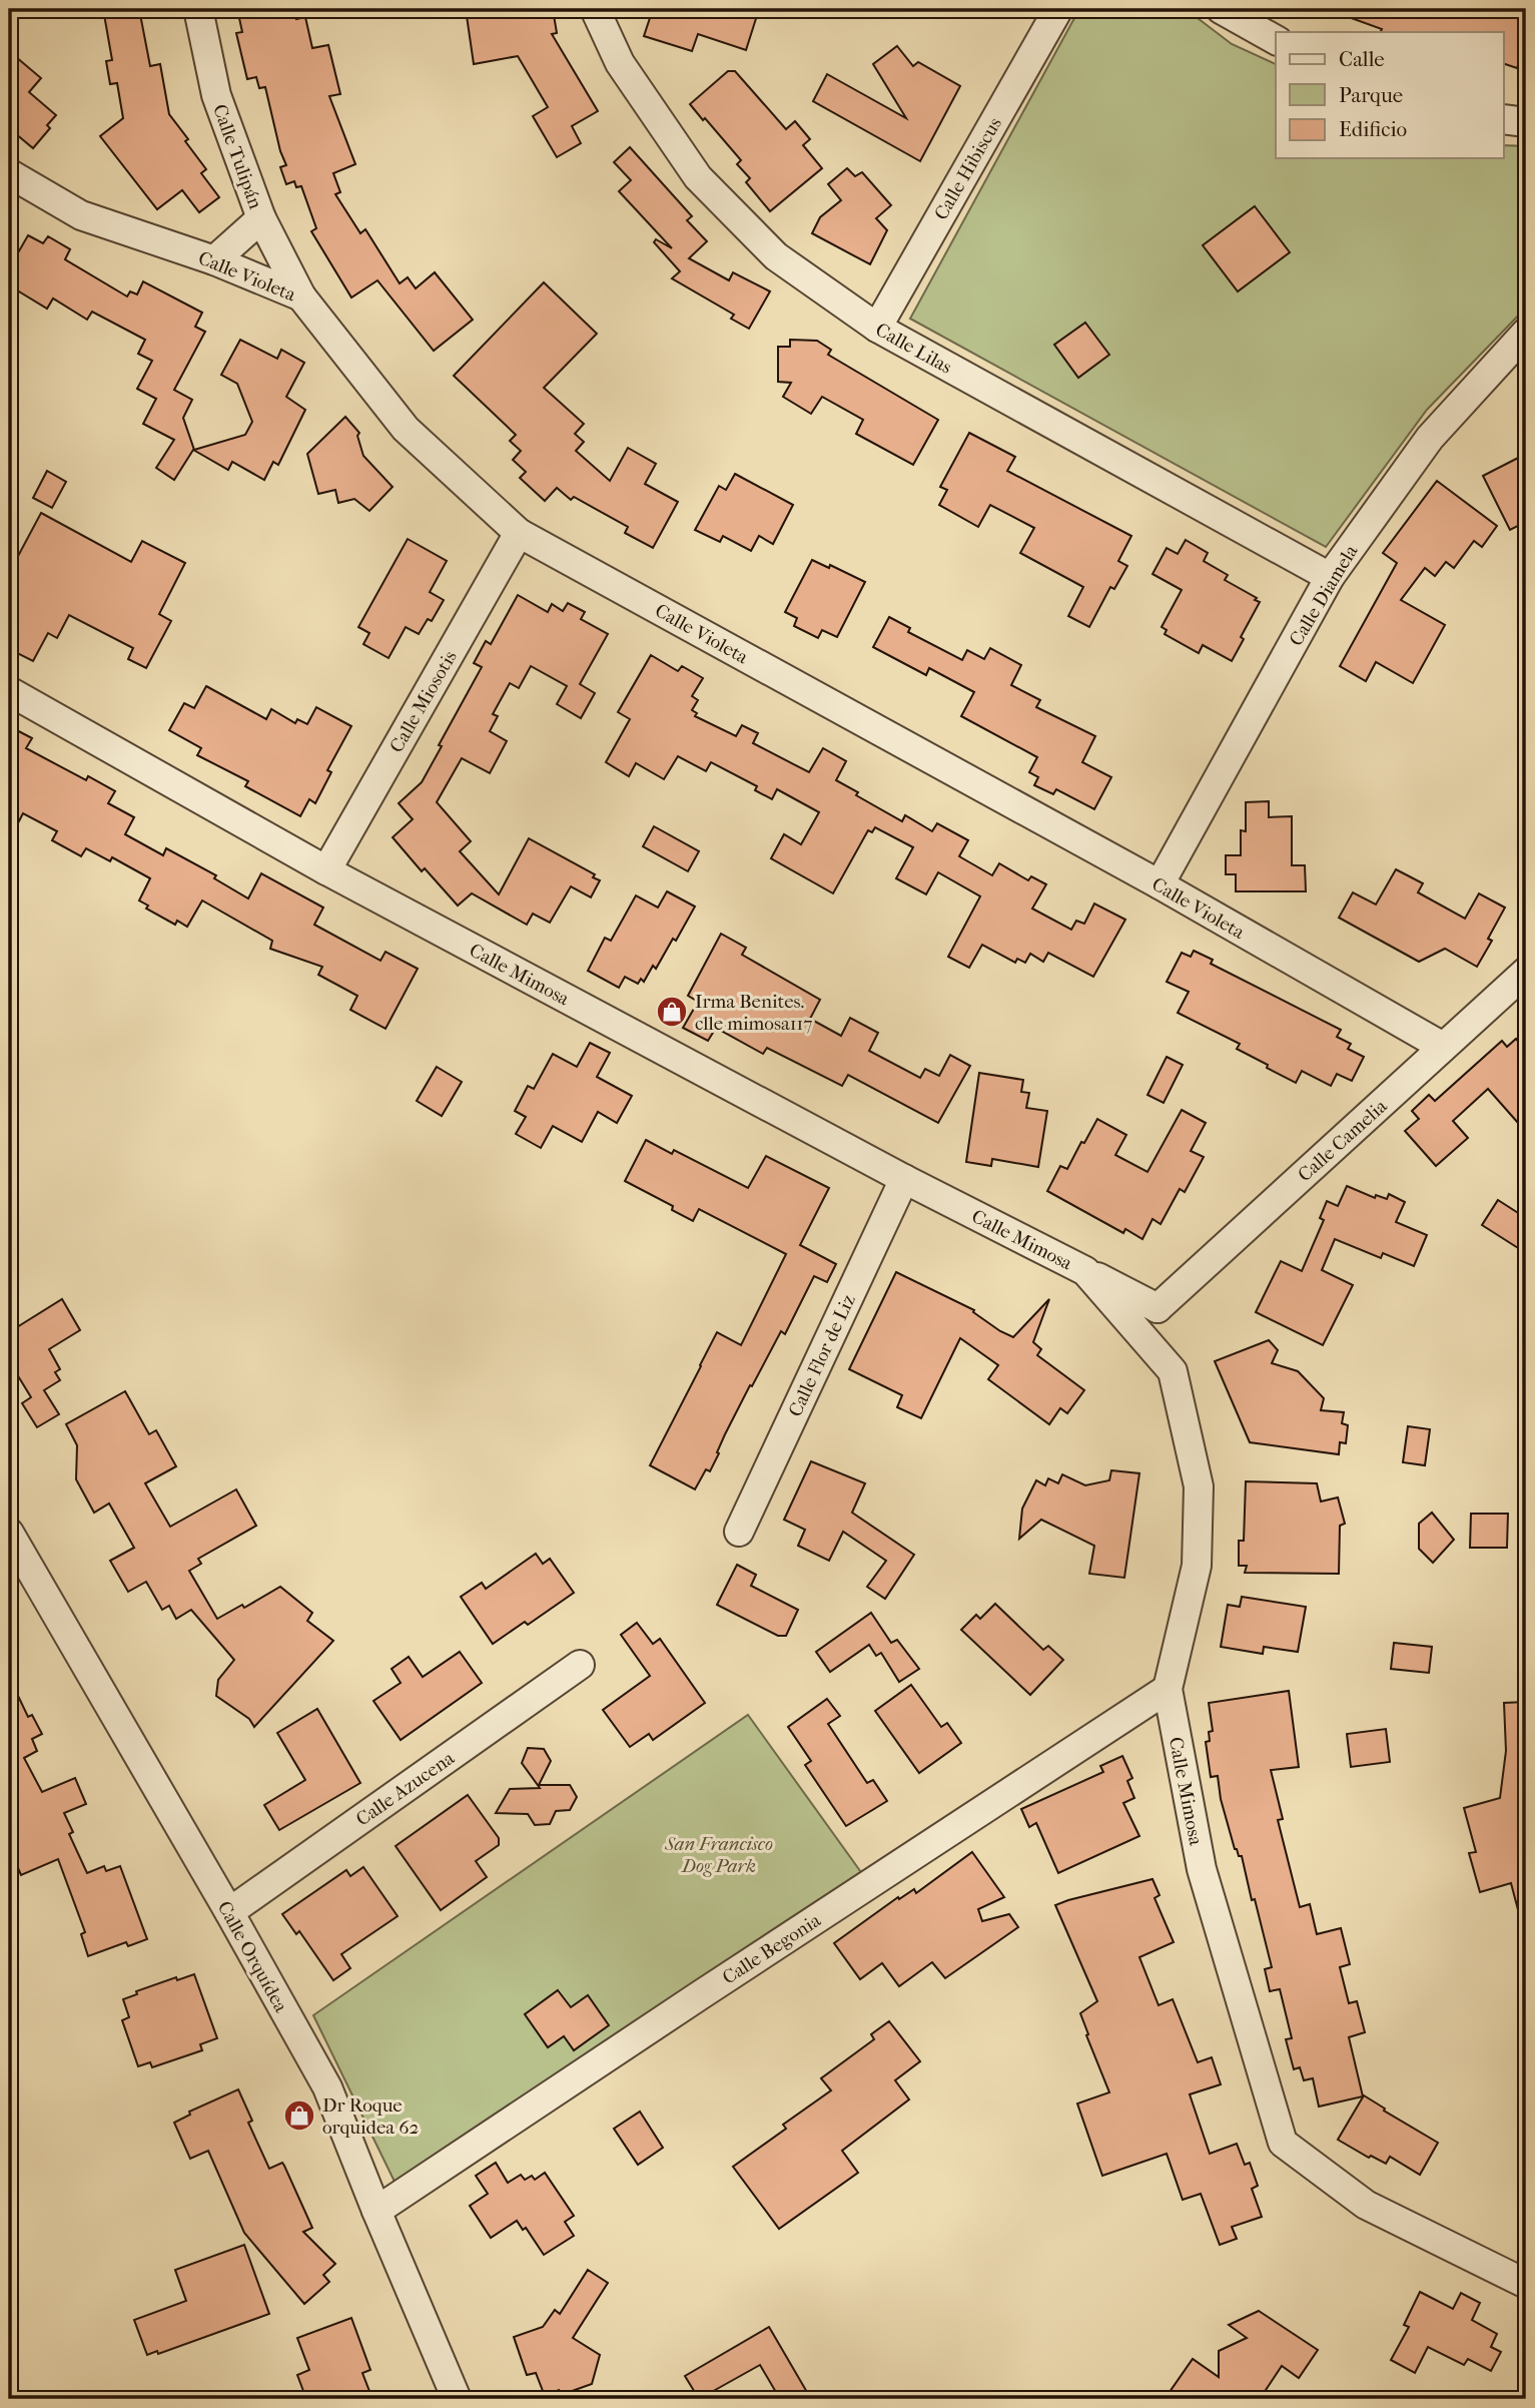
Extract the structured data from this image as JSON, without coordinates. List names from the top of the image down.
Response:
{
  "streets": {
    "street": [
      "Calle Tulipán",
      "Calle Hibiscus",
      "Calle Violeta",
      "Calle Lilas",
      "Calle Diamela",
      "Calle Miosotis",
      "Calle Mimosa",
      "Calle Camelia",
      "Calle Flor de Liz",
      "Calle Azucena",
      "Calle Begonia",
      "Calle Orquídea"
    ]
  },
  "crossings": [
    ["Calle Tulipán", "Calle Violeta"],
    ["Calle Hibiscus", "Calle Lilas"],
    ["Calle Violeta", "Calle Diamela"],
    ["Calle Violeta", "Calle Miosotis"],
    ["Calle Violeta", "Calle Camelia"],
    ["Calle Lilas", "Calle Diamela"],
    ["Calle Miosotis", "Calle Mimosa"],
    ["Calle Mimosa", "Calle Flor de Liz"],
    ["Calle Mimosa", "Calle Begonia"],
    ["Calle Azucena", "Calle Orquídea"],
    ["Calle Begonia", "Calle Orquídea"]
  ],
  "parks": ["San Francisco Dog Park"],
  "places": {
    "shop": ["Irma Benites. clle mimosa117", "Dr Roque orquidea 62"]
  },
  "legend": ["Calle", "Parque", "Edificio"]
}
